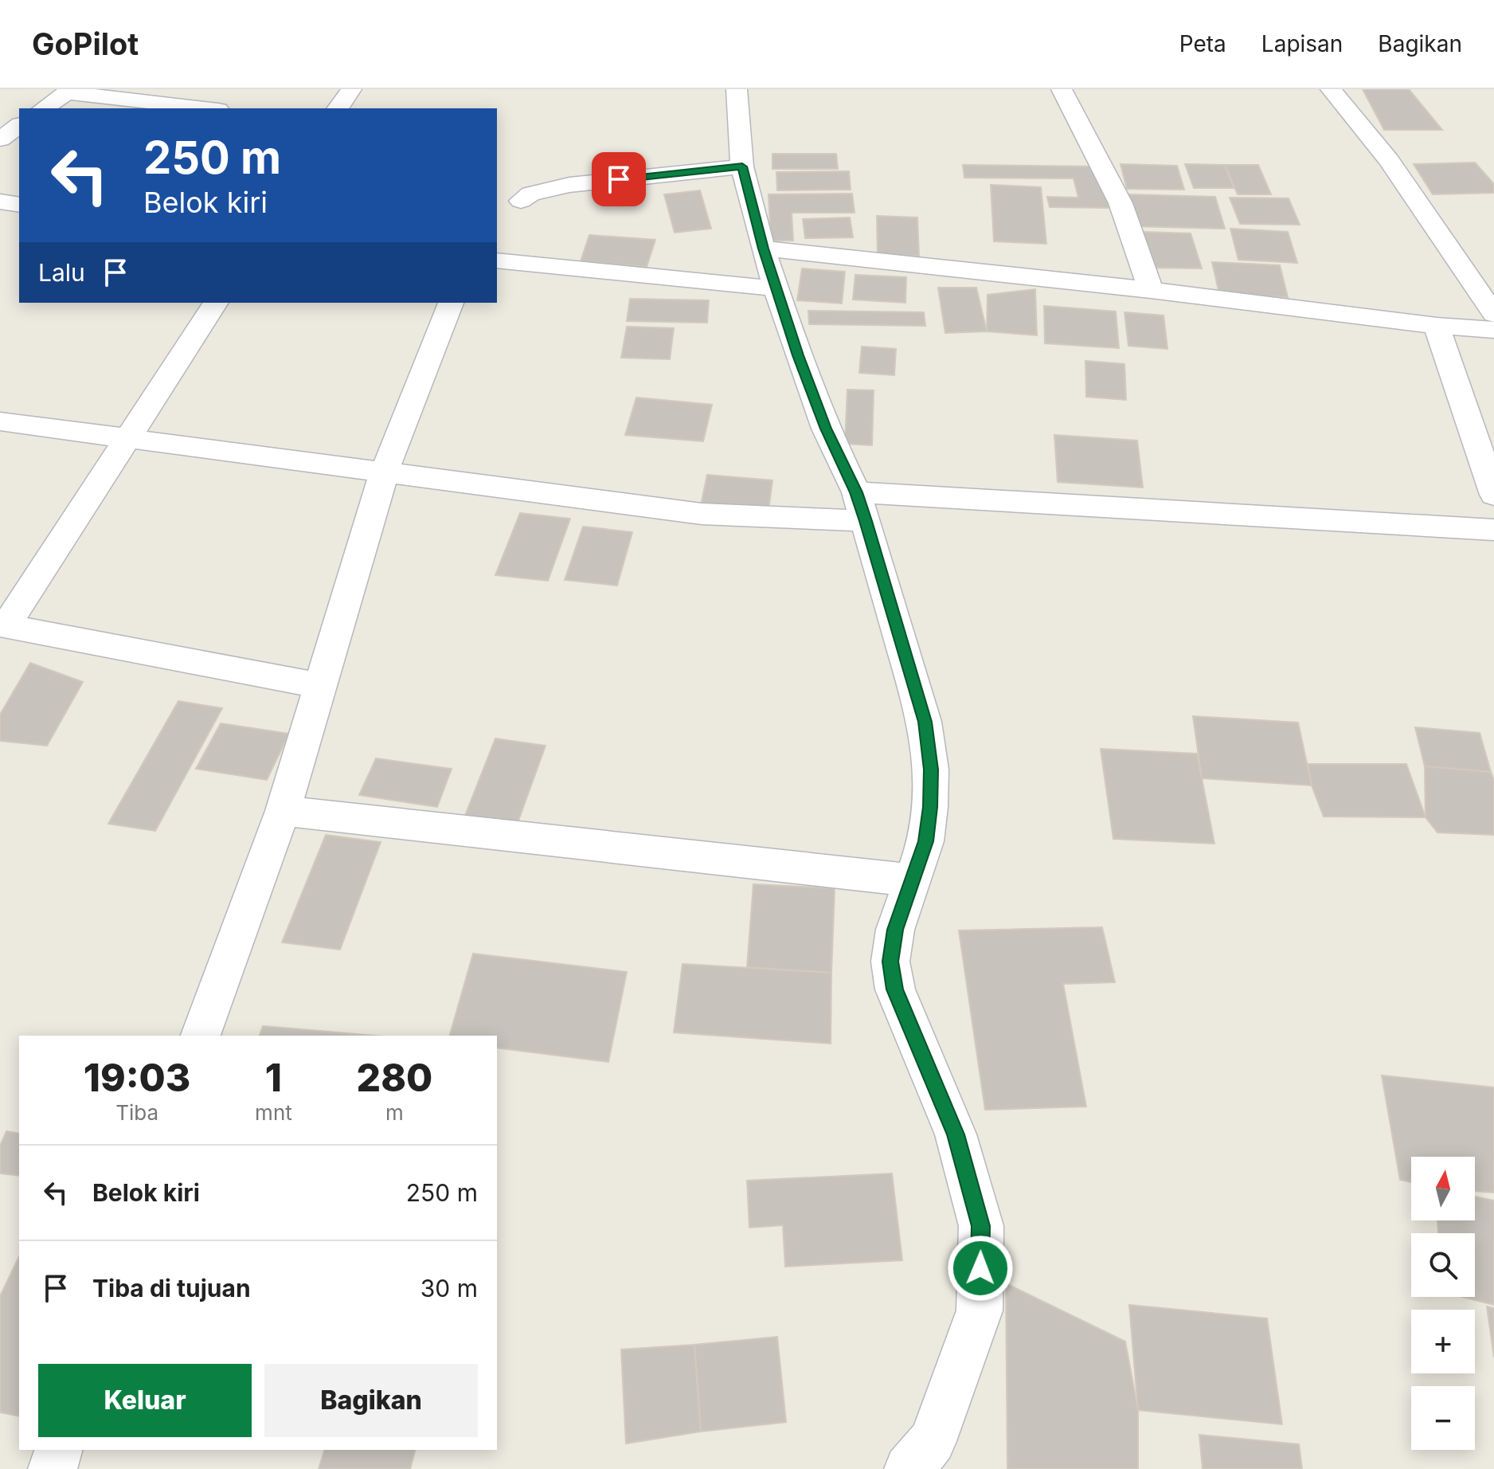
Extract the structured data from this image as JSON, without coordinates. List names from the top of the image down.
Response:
{
  "north": "top",
  "page": {
    "header": "GoPilot",
    "nav": ["Peta", "Lapisan", "Bagikan"],
    "turn": ["250 m", "Belok kiri"],
    "then": "Lalu",
    "eta": [
      "19:03",
      "Tiba",
      "1",
      "mnt",
      "280",
      "m"
    ],
    "list": [
      {
        "name": "Belok kiri",
        "value": "250 m"
      },
      {
        "name": "Tiba di tujuan",
        "value": "30 m"
      }
    ],
    "map_buttons": ["+", "−"],
    "buttons": ["Keluar", "Bagikan"]
  }
}
